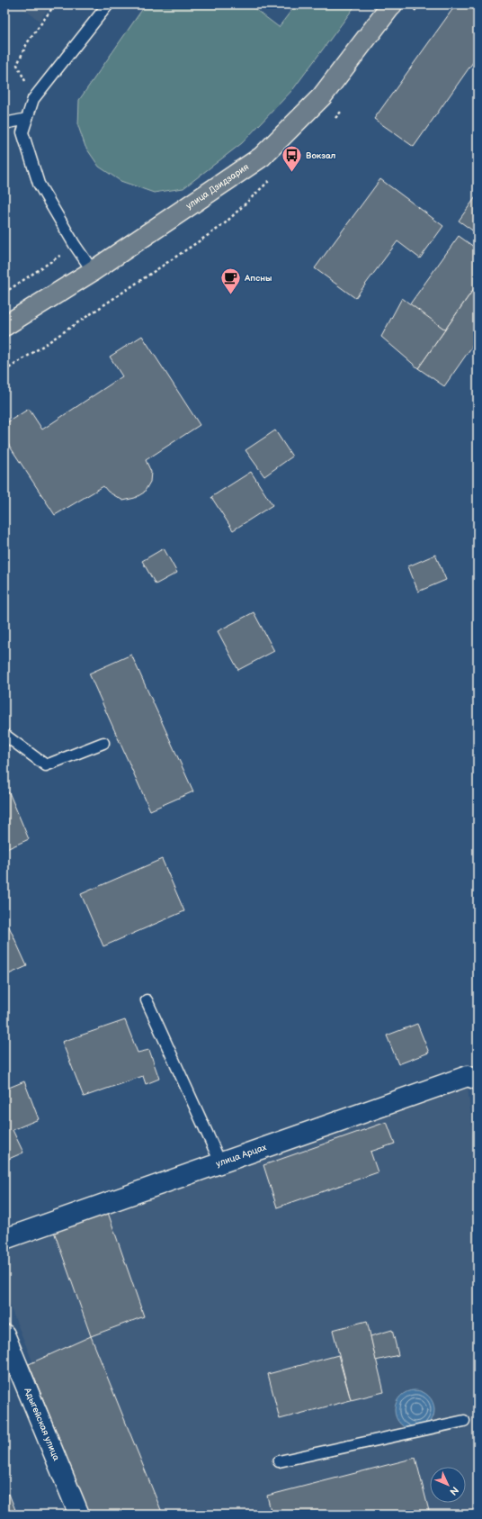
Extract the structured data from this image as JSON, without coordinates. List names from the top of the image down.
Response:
{
  "streets": {
    "highway": ["улица Дзидзария"],
    "street": ["улица Арцах", "Адыгейская улица"]
  },
  "places": {
    "bus stop": ["Вокзал"],
    "cafe": ["Апсны"]
  },
  "north": "bottom right"
}
